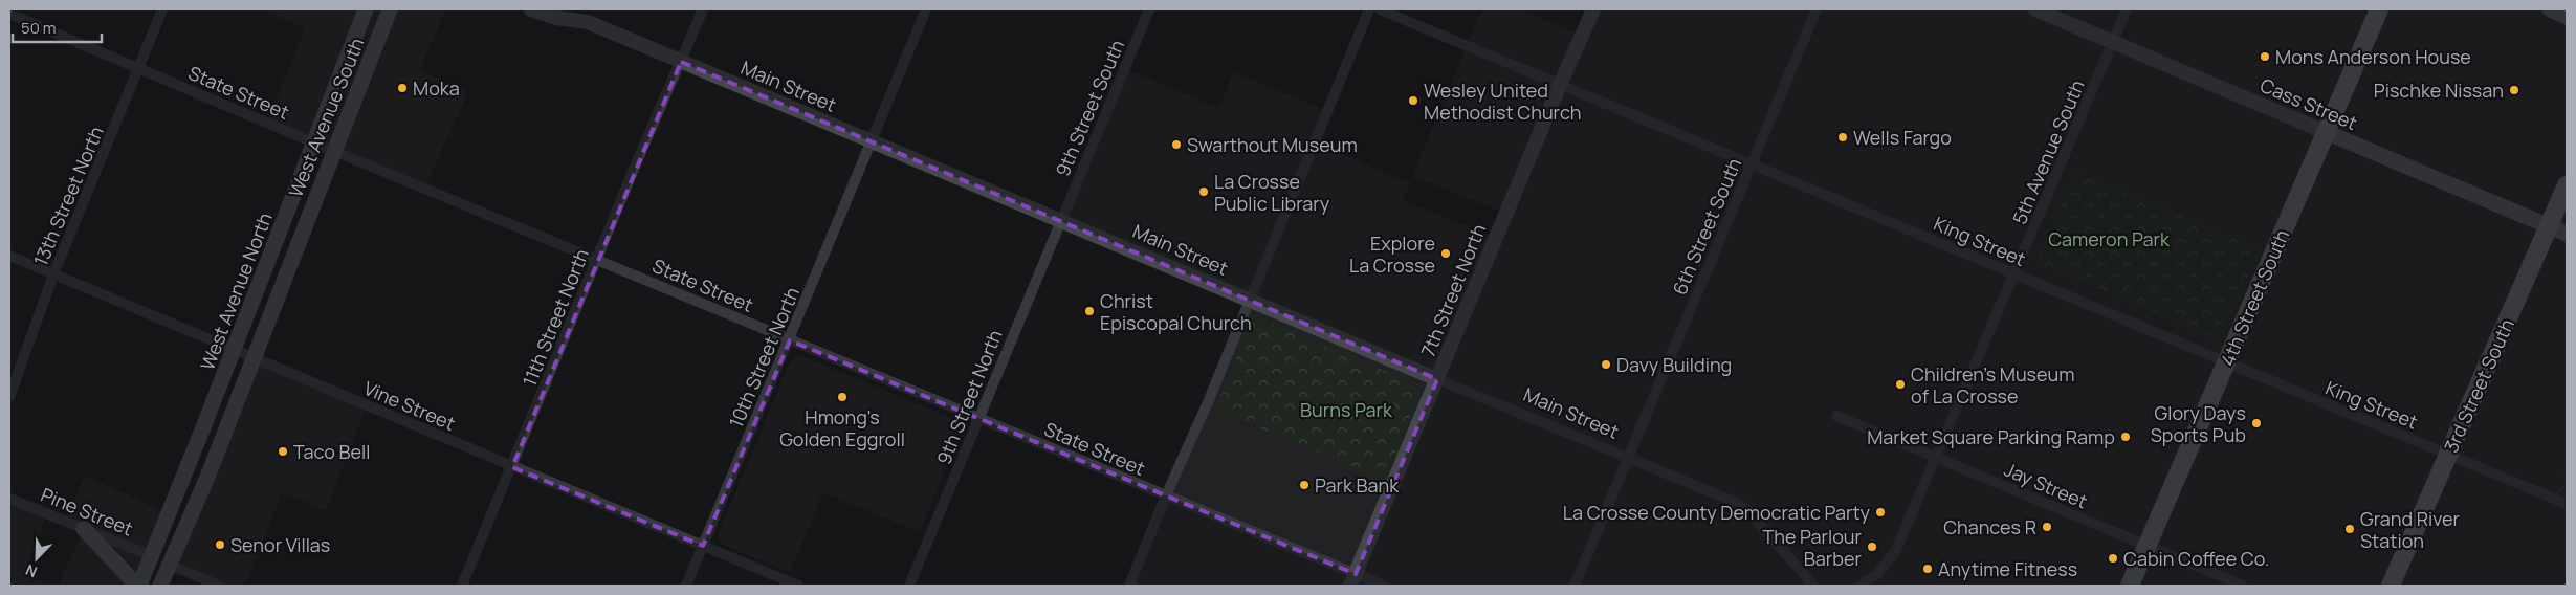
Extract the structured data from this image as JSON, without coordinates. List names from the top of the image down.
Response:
{
  "streets": {
    "highway": ["4th Street South", "3rd Street South"],
    "main road": ["Cass Street", "West Avenue South", "West Avenue North"],
    "street": [
      "Main Street",
      "State Street",
      "9th Street South",
      "5th Avenue South",
      "13th Street North",
      "6th Street South",
      "King Street",
      "7th Street North",
      "11th Street North",
      "10th Street North",
      "9th Street North",
      "Vine Street",
      "Jay Street",
      "Pine Street"
    ]
  },
  "crossings": [
    ["Main Street", "9th Street South"],
    ["Main Street", "6th Street South"],
    ["Main Street", "7th Street North"],
    ["Main Street", "11th Street North"],
    ["Main Street", "10th Street North"],
    ["Main Street", "9th Street North"],
    ["State Street", "West Avenue South"],
    ["State Street", "13th Street North"],
    ["State Street", "7th Street North"],
    ["State Street", "West Avenue North"],
    ["State Street", "11th Street North"],
    ["State Street", "10th Street North"],
    ["State Street", "9th Street North"],
    ["Cass Street", "5th Avenue South"],
    ["Cass Street", "4th Street South"],
    ["Cass Street", "3rd Street South"],
    ["9th Street South", "9th Street North"],
    ["West Avenue South", "West Avenue North"],
    ["West Avenue South", "Vine Street"],
    ["5th Avenue South", "King Street"],
    ["5th Avenue South", "Jay Street"],
    ["13th Street North", "Vine Street"],
    ["6th Street South", "King Street"],
    ["King Street", "7th Street North"],
    ["King Street", "4th Street South"],
    ["King Street", "3rd Street South"],
    ["West Avenue North", "Vine Street"],
    ["West Avenue North", "Pine Street"],
    ["4th Street South", "Jay Street"],
    ["11th Street North", "Vine Street"],
    ["10th Street North", "Vine Street"]
  ],
  "parks": ["Cameron Park", "Burns Park"],
  "places": [
    "Mons Anderson House",
    "Moka",
    "Pischke Nissan",
    "Wesley United Methodist Church",
    "Wells Fargo",
    "Swarthout Museum",
    "La Crosse Public Library",
    "Explore La Crosse",
    "Christ Episcopal Church",
    "Davy Building",
    "Children's Museum of La Crosse",
    "Hmong's Golden Eggroll",
    "Glory Days Sports Pub",
    "Market Square Parking Ramp",
    "Taco Bell",
    "Park Bank",
    "La Crosse County Democratic Party",
    "Chances R",
    "Grand River Station",
    "Senor Villas",
    "The Parlour Barber",
    "Cabin Coffee Co.",
    "Anytime Fitness"
  ],
  "scale_bar": "50 m",
  "north": "bottom left"
}
